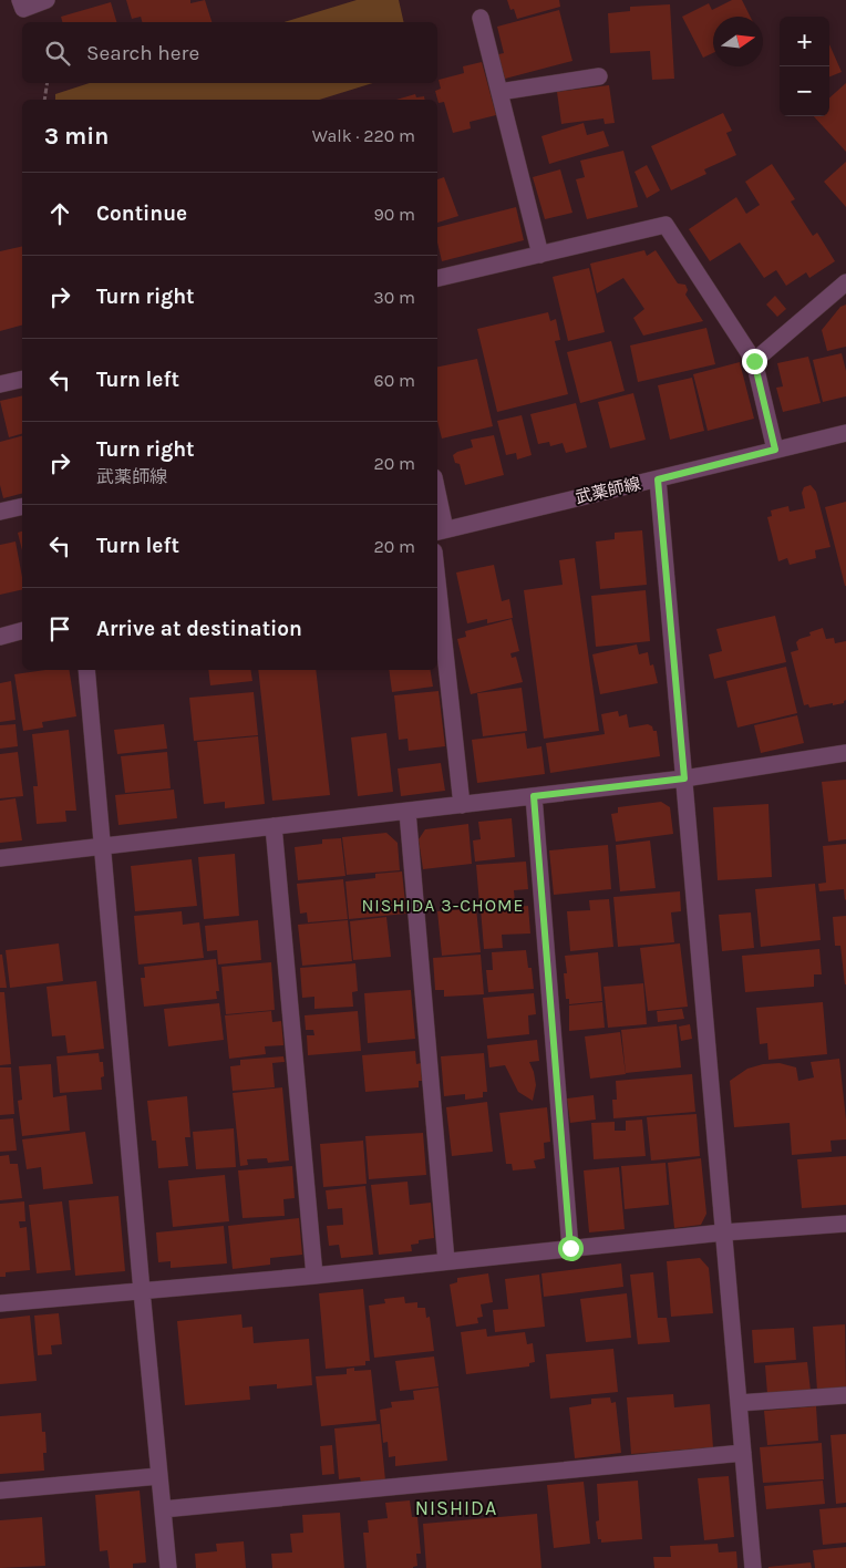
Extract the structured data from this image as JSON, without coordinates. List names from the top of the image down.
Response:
{
  "streets": {
    "street": ["武薬師線"]
  },
  "districts": ["NISHIDA 3-CHOME", "NISHIDA"],
  "north": "right",
  "page": {
    "map_buttons": ["+", "−"],
    "search": "Search here",
    "heading": ["3 min", "Walk · 220 m"],
    "list": [
      ["Continue", "90 m"],
      ["Turn right", "30 m"],
      ["Turn left", "60 m"],
      ["Turn right", "武薬師線", "20 m"],
      ["Turn left", "20 m"],
      "Arrive at destination"
    ]
  }
}
